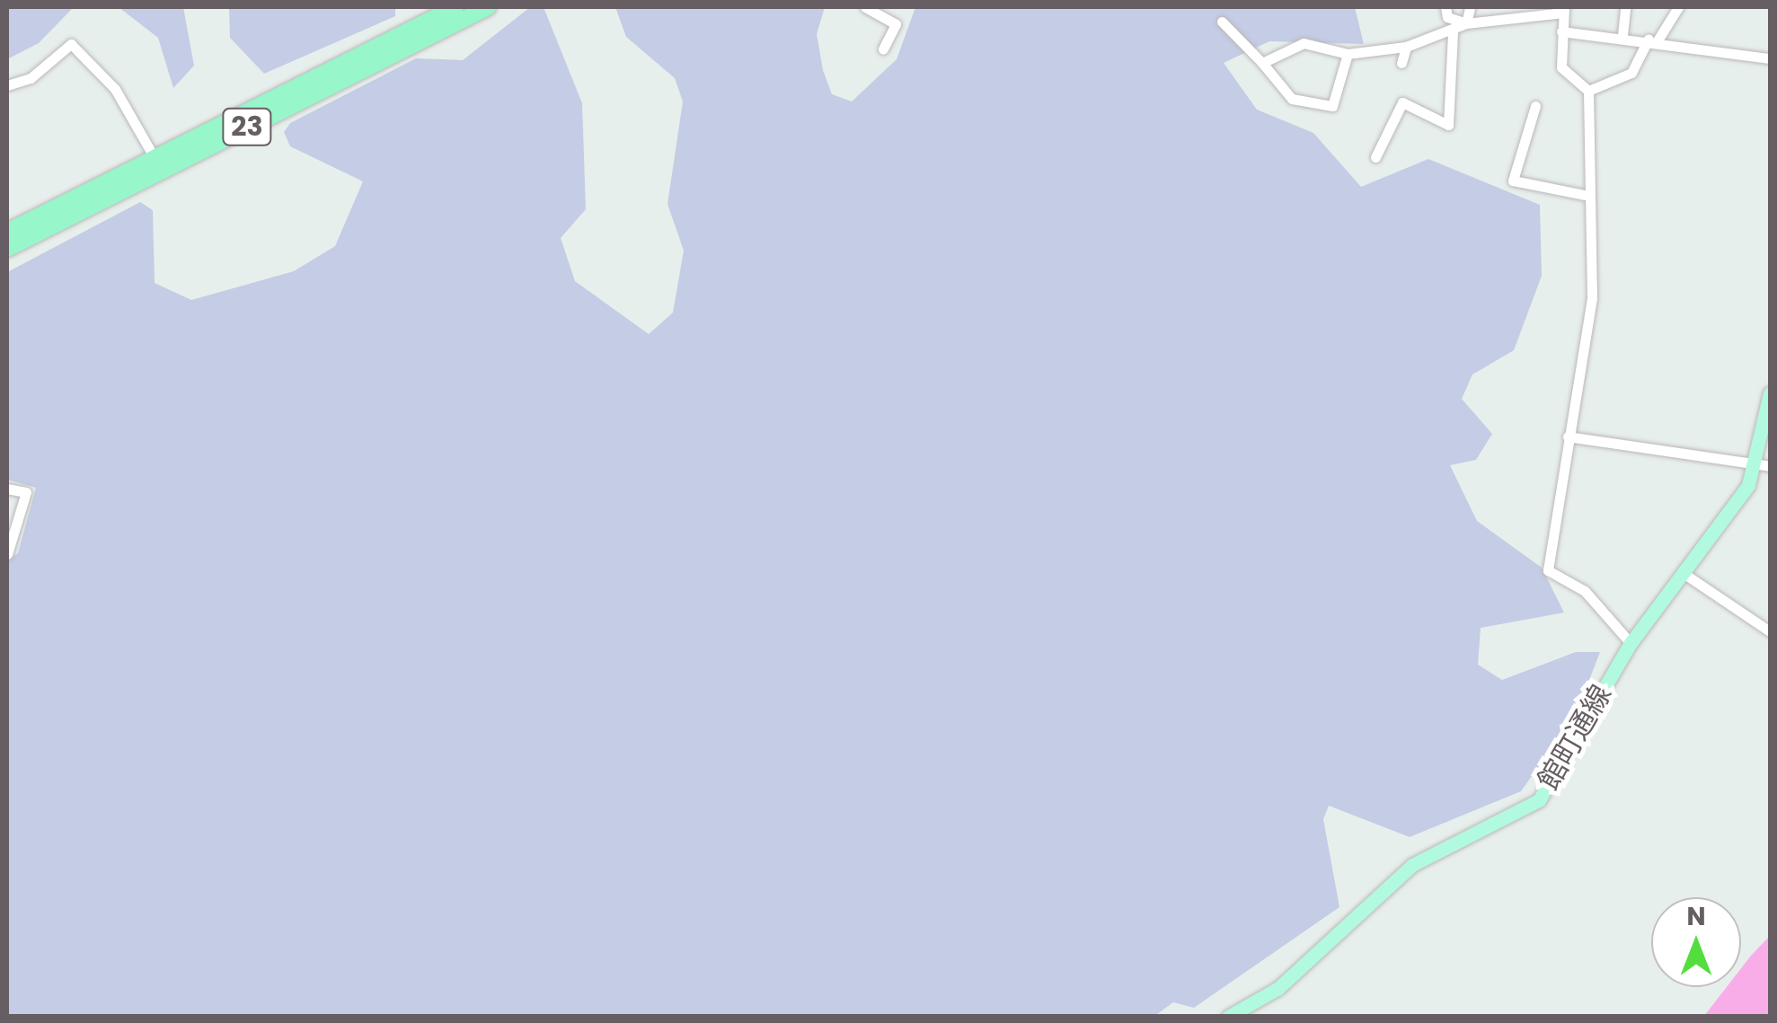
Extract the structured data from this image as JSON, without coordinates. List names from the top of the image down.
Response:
{
  "streets": {
    "highway": ["23"],
    "main road": ["館町通線"]
  },
  "north": "top"
}
